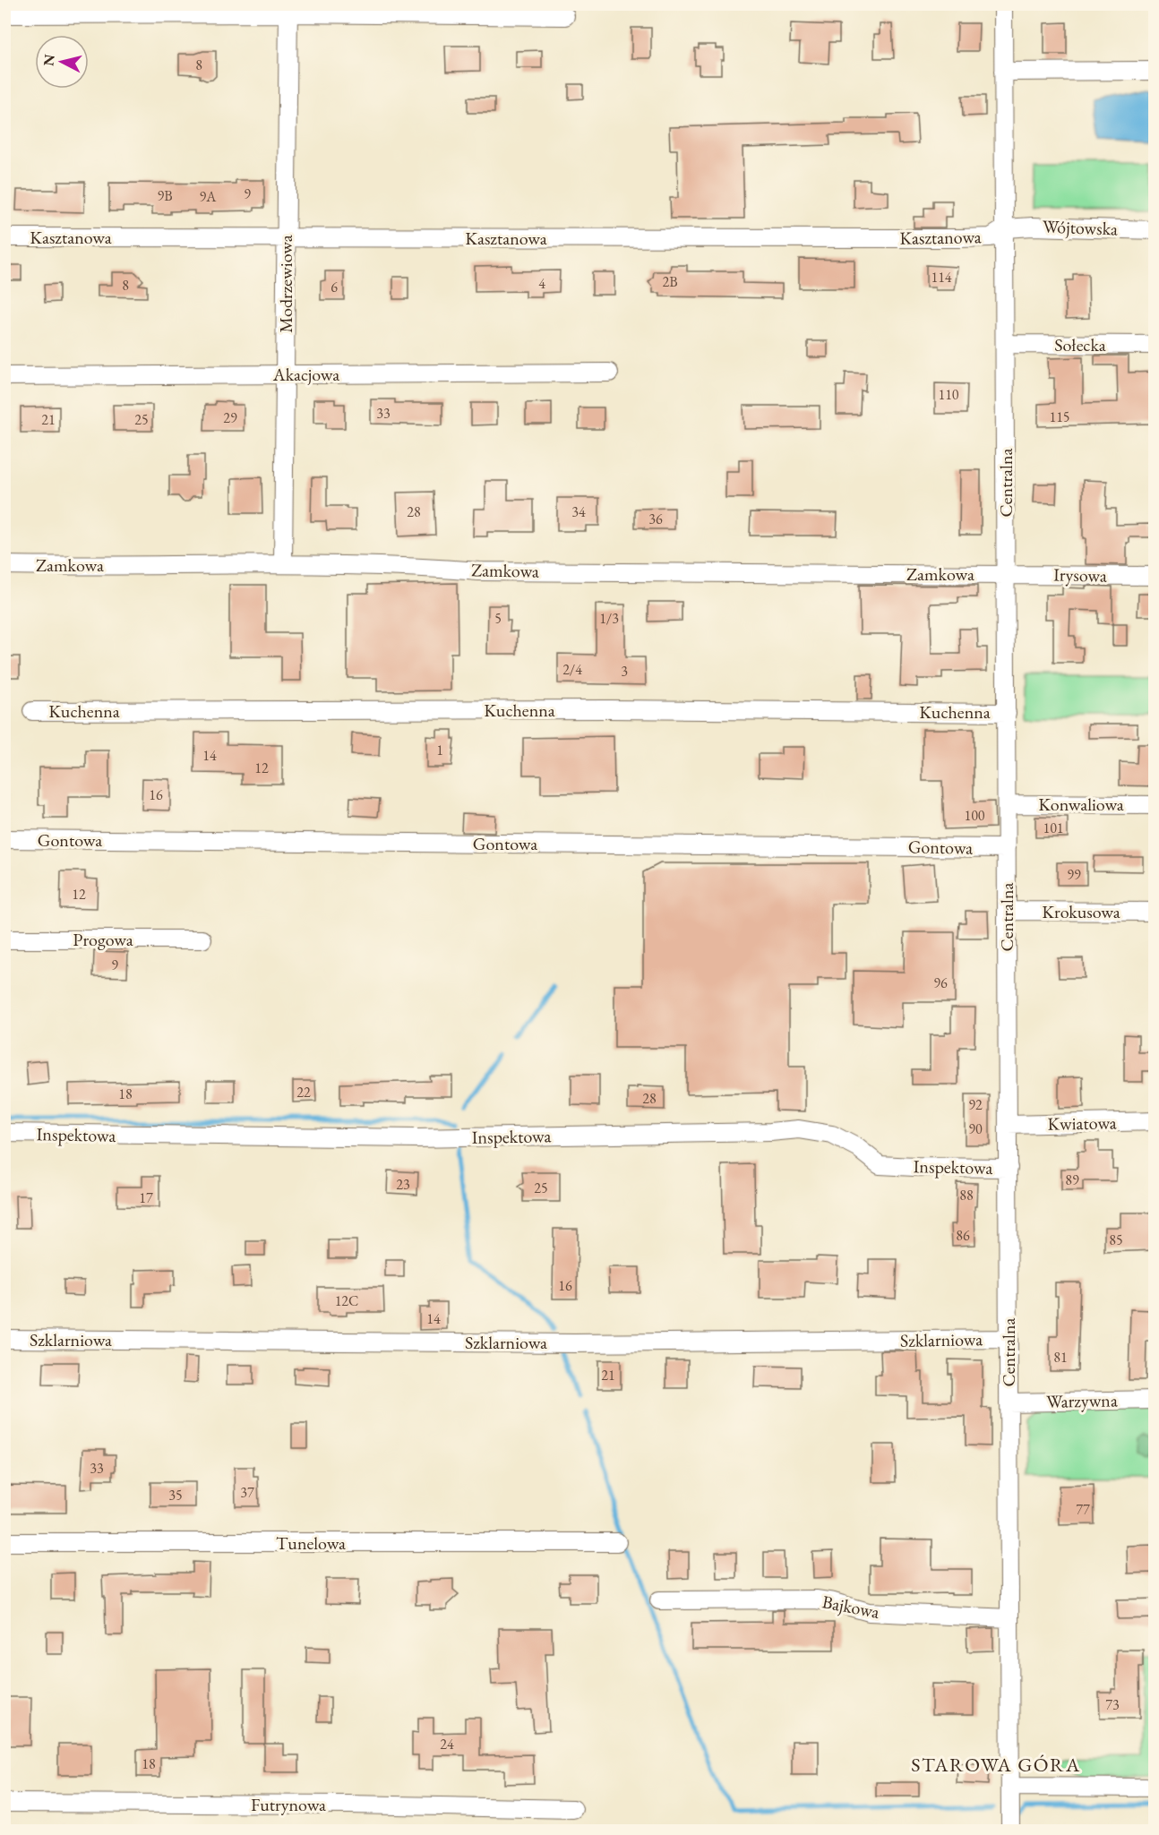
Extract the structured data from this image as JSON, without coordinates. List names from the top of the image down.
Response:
{
  "streets": {
    "street": [
      "Wójtowska",
      "Kasztanowa",
      "Modrzewiowa",
      "Sołecka",
      "Akacjowa",
      "Centralna",
      "Zamkowa",
      "Irysowa",
      "Kuchenna",
      "Konwaliowa",
      "Gontowa",
      "Krokusowa",
      "Progowa",
      "Kwiatowa",
      "Inspektowa",
      "Szklarniowa",
      "Warzywna",
      "Tunelowa",
      "Bajkowa",
      "Futrynowa"
    ]
  },
  "crossings": [
    ["Wójtowska", "Kasztanowa"],
    ["Wójtowska", "Centralna"],
    ["Kasztanowa", "Modrzewiowa"],
    ["Kasztanowa", "Centralna"],
    ["Modrzewiowa", "Akacjowa"],
    ["Modrzewiowa", "Zamkowa"],
    ["Sołecka", "Centralna"],
    ["Centralna", "Zamkowa"],
    ["Centralna", "Irysowa"],
    ["Centralna", "Kuchenna"],
    ["Centralna", "Konwaliowa"],
    ["Centralna", "Gontowa"],
    ["Centralna", "Krokusowa"],
    ["Centralna", "Kwiatowa"],
    ["Centralna", "Inspektowa"],
    ["Centralna", "Szklarniowa"],
    ["Centralna", "Warzywna"],
    ["Centralna", "Bajkowa"],
    ["Zamkowa", "Irysowa"]
  ],
  "districts": ["STAROWA GÓRA"],
  "house_numbers": [
    "8",
    "9",
    "9B",
    "9A",
    "114",
    "2B",
    "4",
    "8",
    "6",
    "110",
    "33",
    "115",
    "29",
    "21",
    "25",
    "28",
    "34",
    "36",
    "5",
    "1/3",
    "2/4",
    "3",
    "1",
    "14",
    "12",
    "16",
    "100",
    "101",
    "99",
    "12",
    "9",
    "96",
    "22",
    "18",
    "28",
    "92",
    "90",
    "89",
    "23",
    "25",
    "88",
    "17",
    "86",
    "85",
    "16",
    "12C",
    "14",
    "81",
    "21",
    "33",
    "37",
    "35",
    "77",
    "73",
    "24",
    "18"
  ],
  "north": "left"
}
